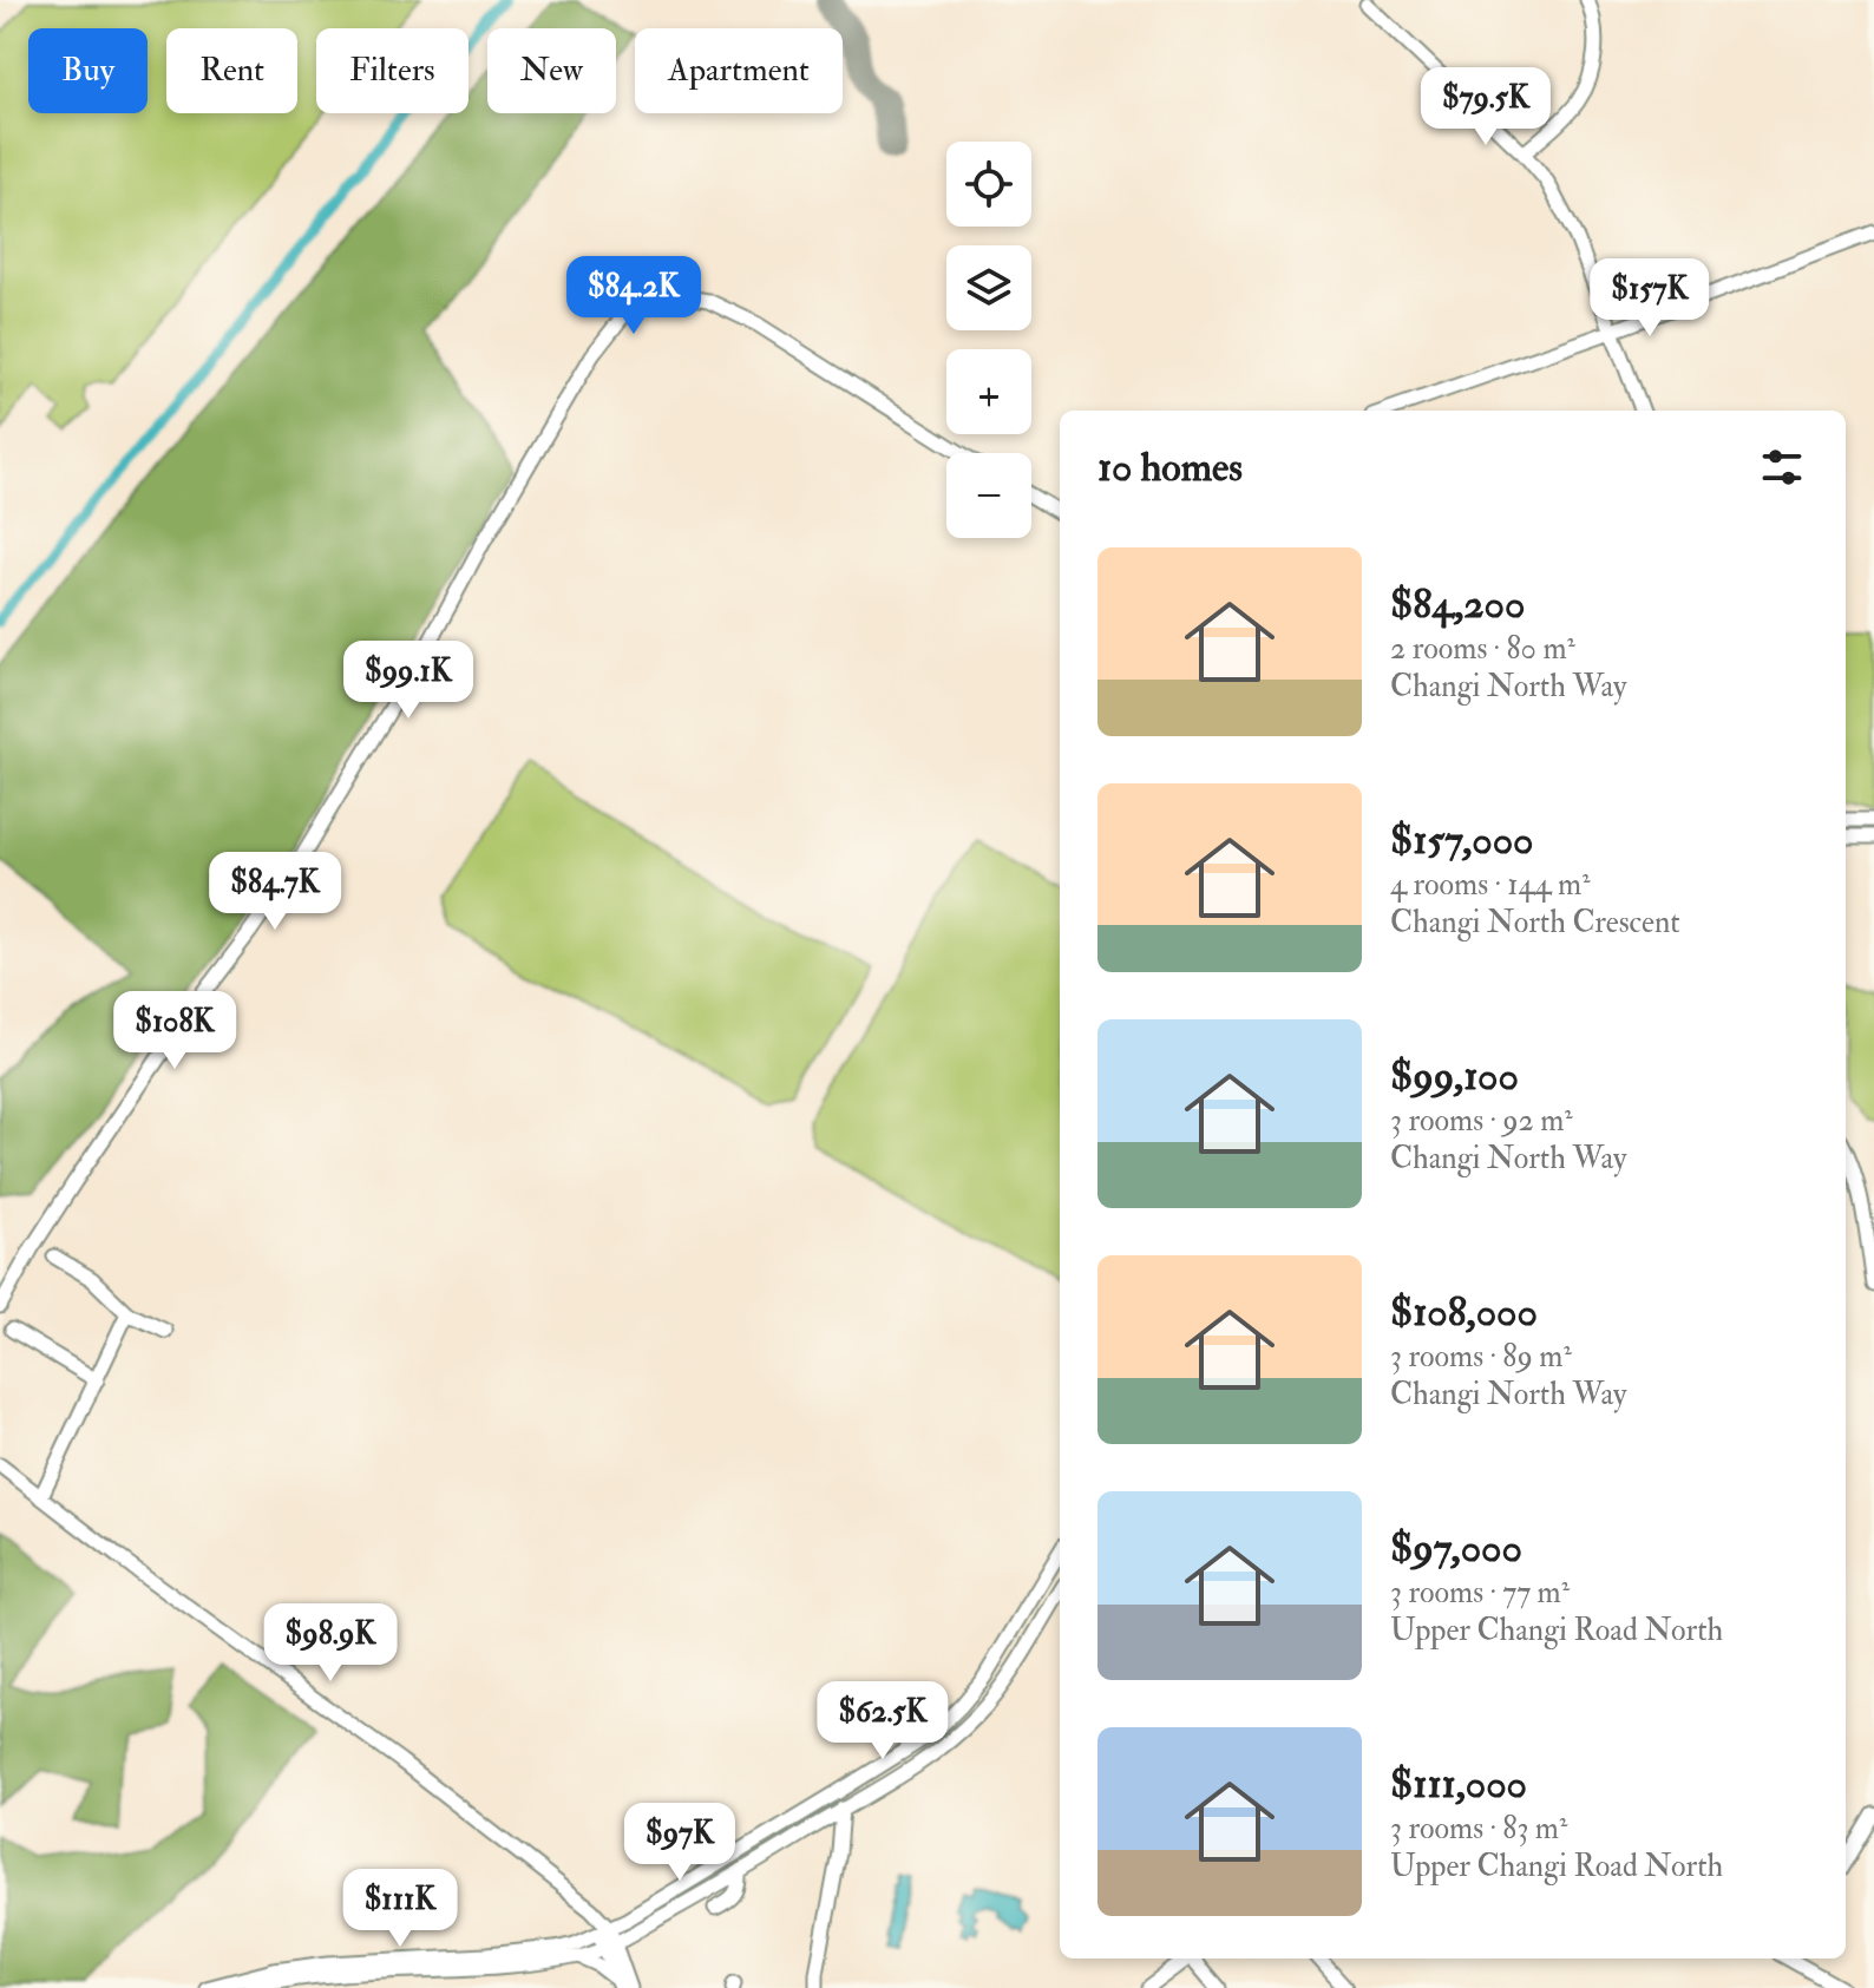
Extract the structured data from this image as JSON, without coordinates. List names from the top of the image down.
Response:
{
  "page": {
    "chip": [
      "Buy",
      "Rent",
      "Filters",
      "New",
      "Apartment"
    ],
    "price": [
      "$79.5K",
      "$84.2K",
      "$157K",
      "$99.1K",
      "$84.7K",
      "$108K",
      "$98.9K",
      "$62.5K",
      "$97K",
      "$111K"
    ],
    "map_buttons": ["+", "−"],
    "heading": "10 homes",
    "list": [
      {
        "name": "$84,200",
        "note": "2 rooms · 80 m² · Changi North Way"
      },
      {
        "name": "$157,000",
        "note": "4 rooms · 144 m² · Changi North Crescent"
      },
      {
        "name": "$99,100",
        "note": "3 rooms · 92 m² · Changi North Way"
      },
      {
        "name": "$108,000",
        "note": "3 rooms · 89 m² · Changi North Way"
      },
      {
        "name": "$97,000",
        "note": "3 rooms · 77 m² · Upper Changi Road North"
      },
      {
        "name": "$111,000",
        "note": "3 rooms · 83 m² · Upper Changi Road North"
      }
    ]
  }
}
